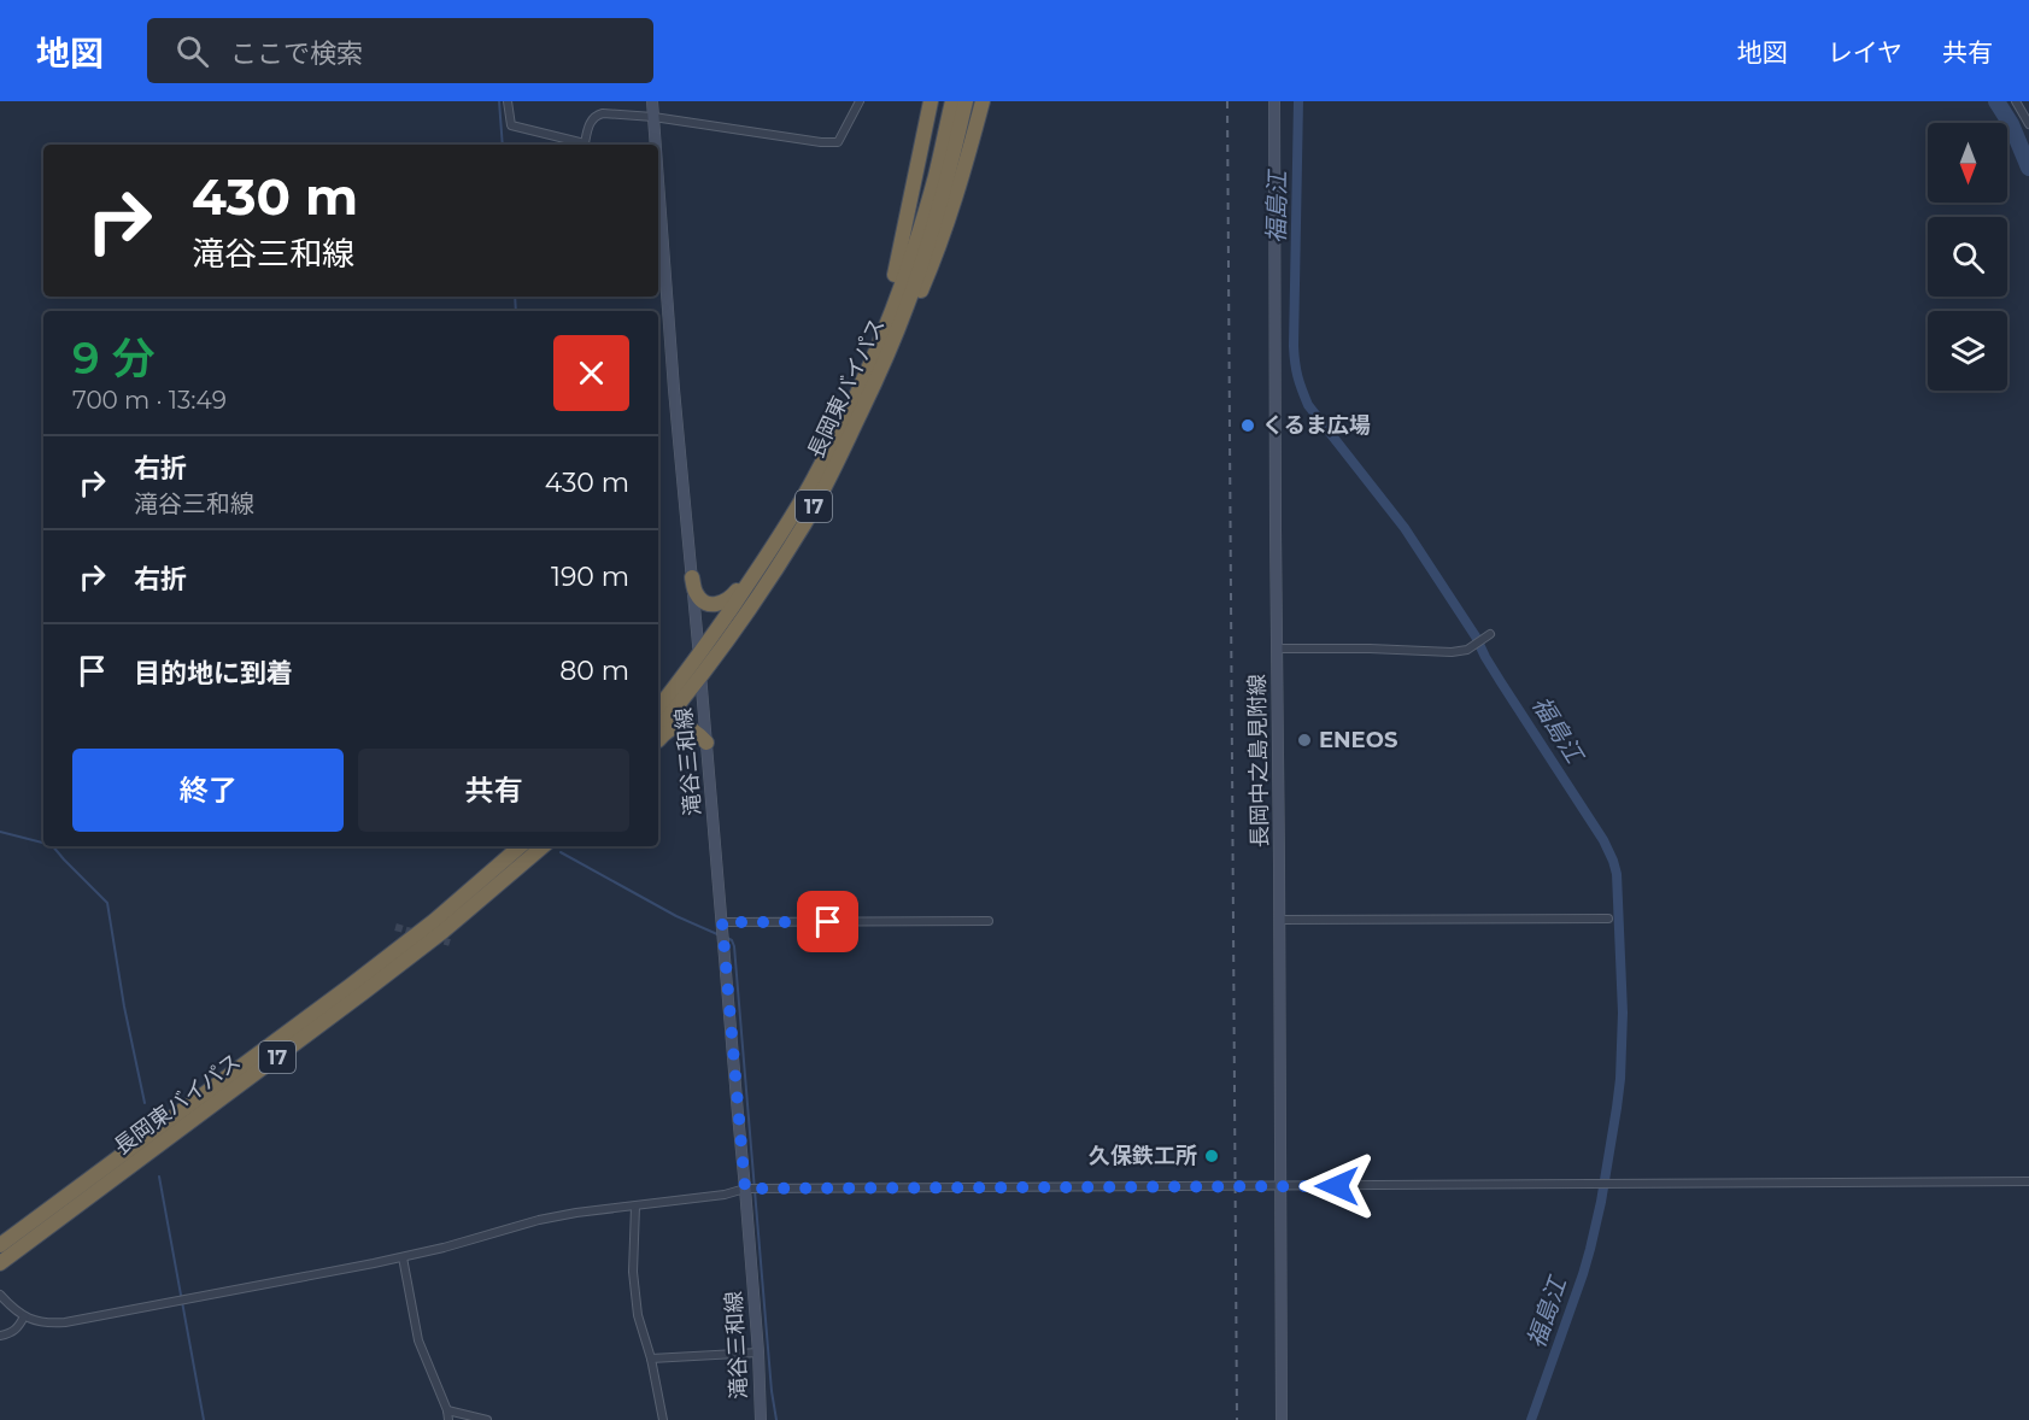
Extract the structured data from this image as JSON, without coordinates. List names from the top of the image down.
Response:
{
  "streets": {
    "highway": ["長岡東バイパス", "17"],
    "main road": ["長岡中之島見附線", "滝谷三和線"]
  },
  "crossings": [
    ["長岡東バイパス", "滝谷三和線"]
  ],
  "water": ["福島江"],
  "places": ["くるま広場", "ENEOS", "久保鉄工所"],
  "north": "bottom",
  "page": {
    "header": "地図",
    "search": "ここで検索",
    "nav": ["地図", "レイヤ", "共有"],
    "turn": ["430 m", "滝谷三和線"],
    "heading": ["9 分", "700 m · 13:49"],
    "list": [
      {
        "name": "右折",
        "note": "滝谷三和線",
        "value": "430 m"
      },
      {
        "name": "右折",
        "value": "190 m"
      },
      {
        "name": "目的地に到着",
        "value": "80 m"
      }
    ],
    "buttons": ["終了", "共有"]
  }
}
